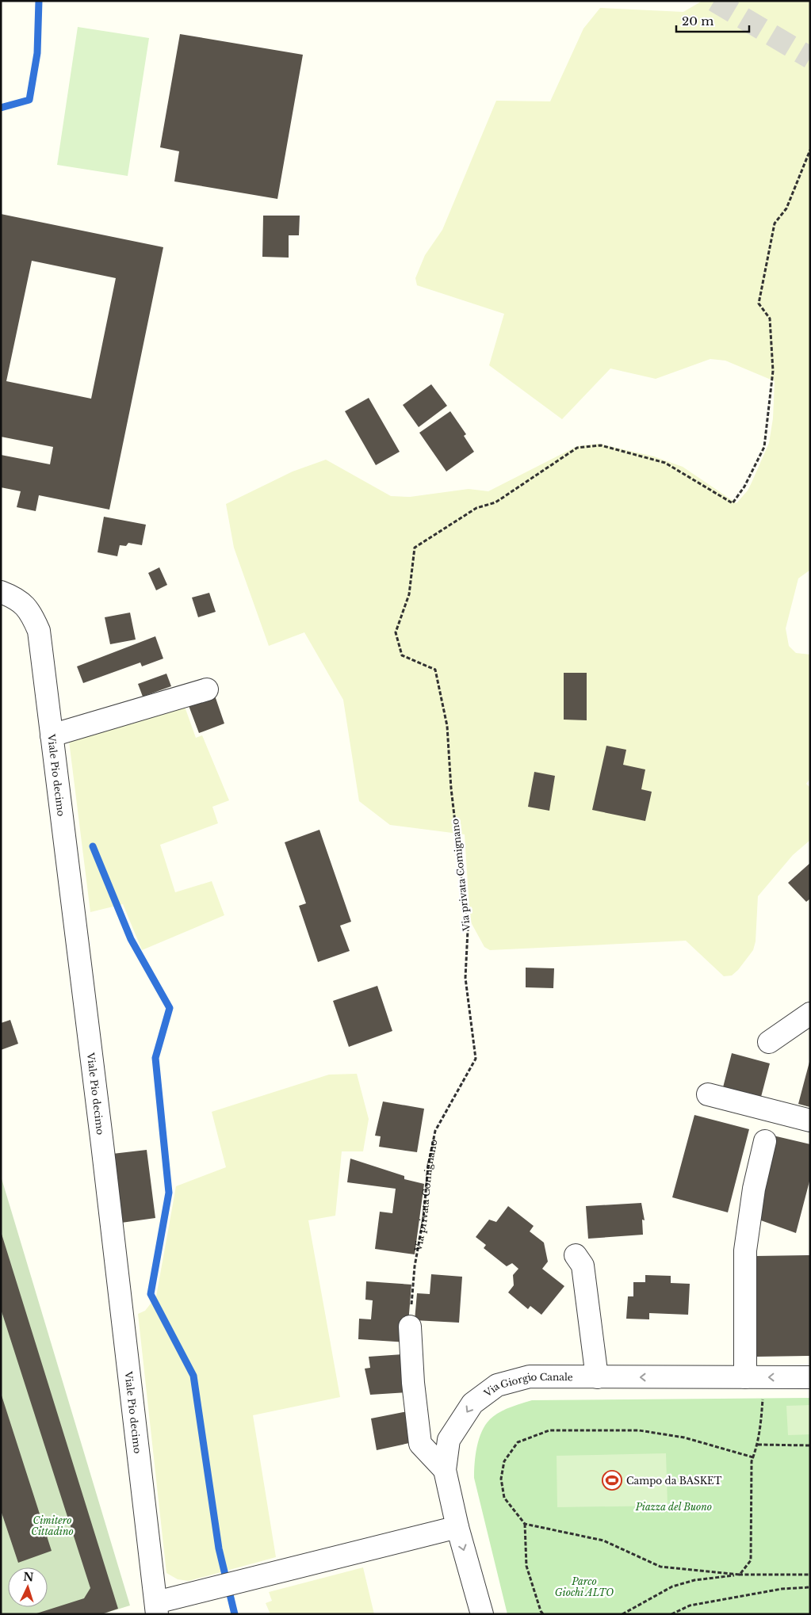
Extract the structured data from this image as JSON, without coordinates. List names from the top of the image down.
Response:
{
  "streets": {
    "street": ["Viale Pio decimo", "Via Giorgio Canale"],
    "path": ["Via privata Comignano"]
  },
  "parks": ["Piazza del Buono", "Cimitero Cittadino", "Parco Giochi ALTO"],
  "places": {
    "sports": ["Campo da BASKET"]
  },
  "scale_bar": "20 m",
  "north": "top"
}
